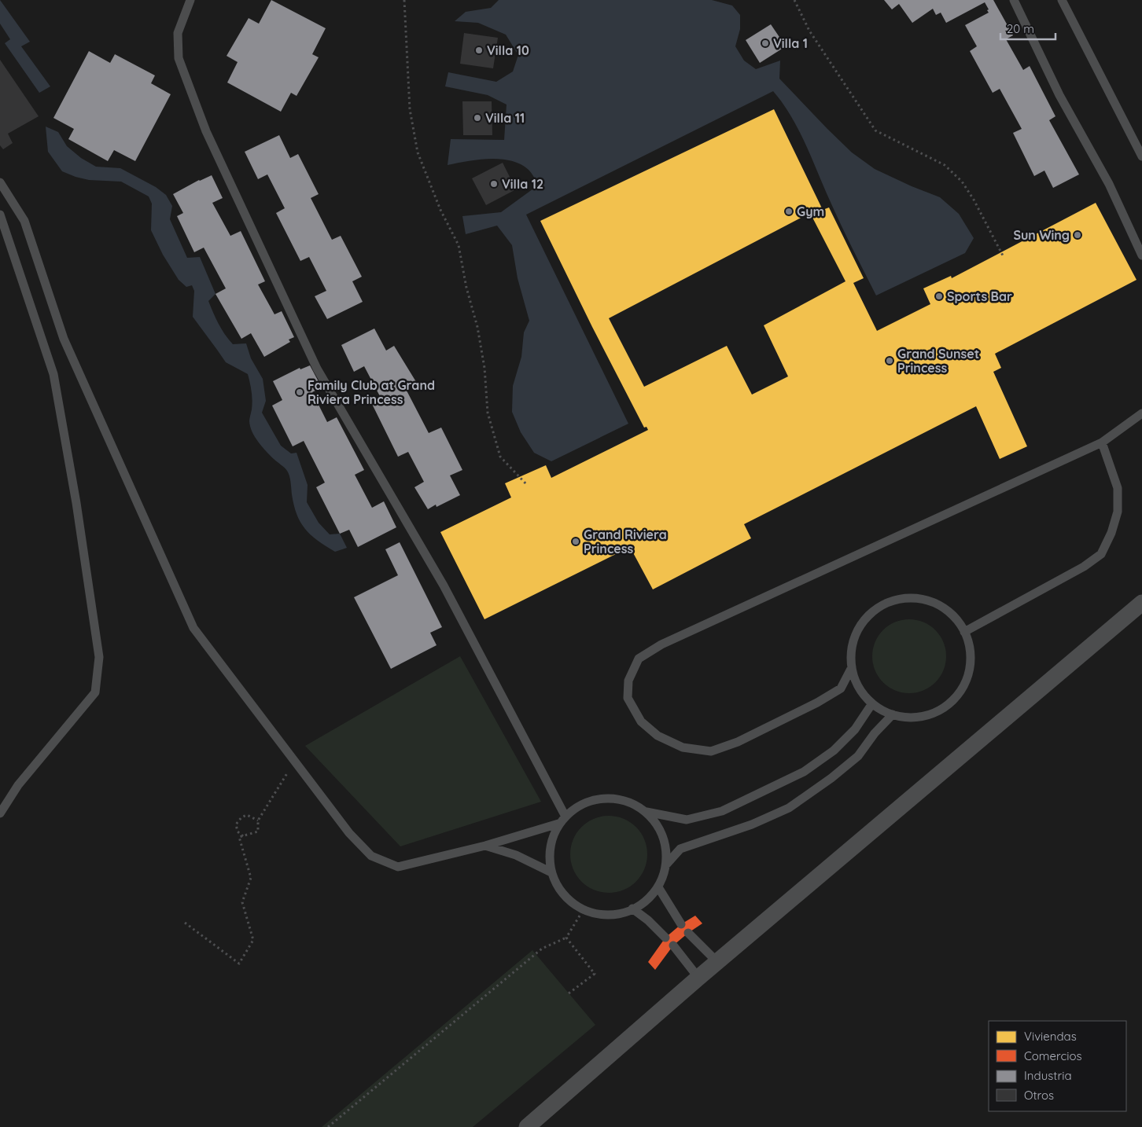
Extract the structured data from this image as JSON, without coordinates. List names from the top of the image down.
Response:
{
  "places": [
    "Villa 1",
    "Villa 10",
    "Villa 11",
    "Villa 12",
    "Gym",
    "Sun Wing",
    "Sports Bar",
    "Grand Sunset Princess",
    "Family Club at Grand Riviera Princess",
    "Grand Riviera Princess"
  ],
  "legend": [
    "Viviendas",
    "Comercios",
    "Industria",
    "Otros"
  ],
  "scale_bar": "20 m"
}
